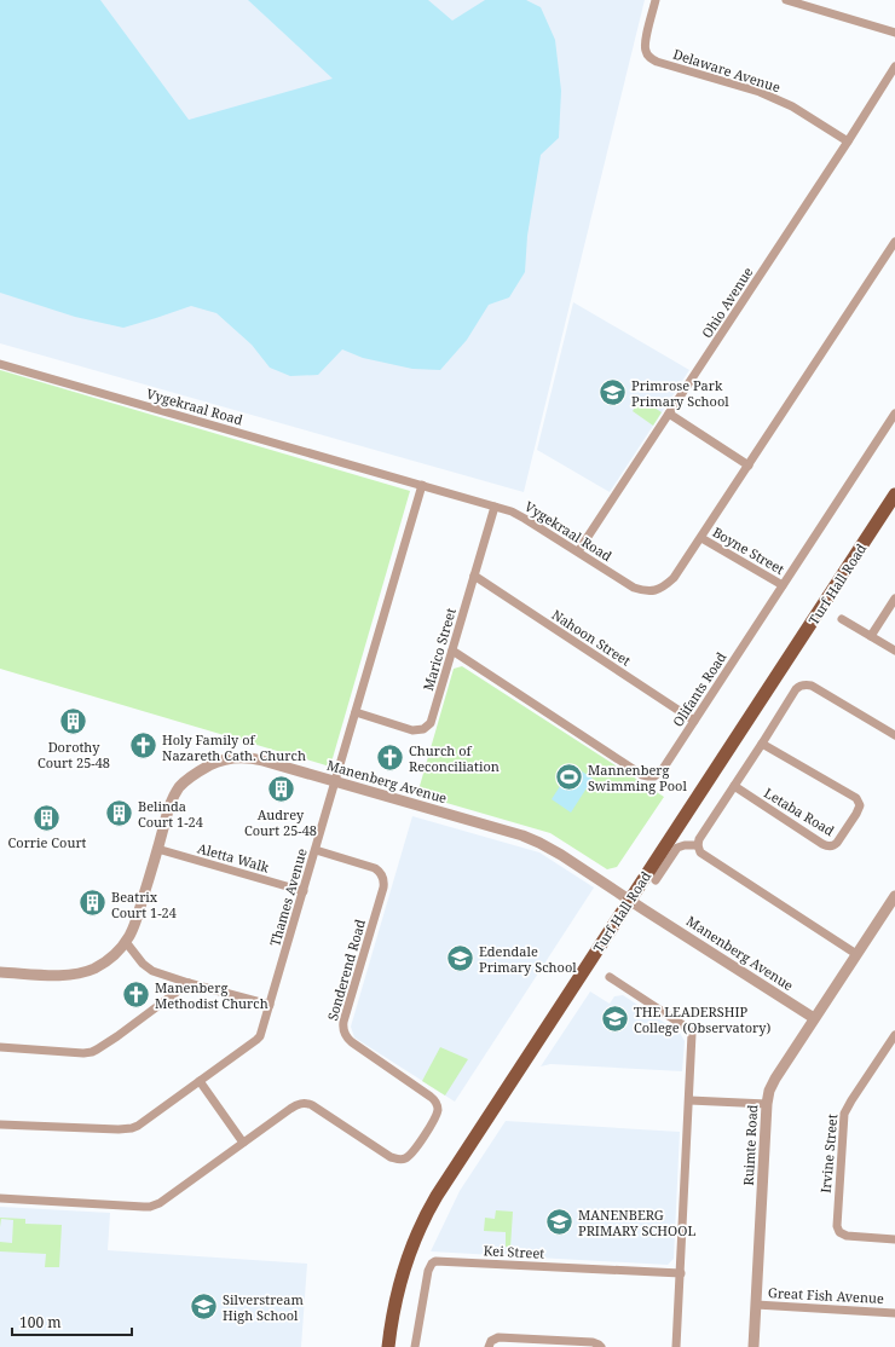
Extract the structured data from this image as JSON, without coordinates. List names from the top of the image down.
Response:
{
  "streets": {
    "main road": ["Turf Hall Road"],
    "street": [
      "Delaware Avenue",
      "Ohio Avenue",
      "Vygekraal Road",
      "Boyne Street",
      "Nahoon Street",
      "Marico Street",
      "Olifants Road",
      "Manenberg Avenue",
      "Letaba Road",
      "Aletta Walk",
      "Thames Avenue",
      "Sonderend Road",
      "Ruimte Road",
      "Irvine Street",
      "Kei Street",
      "Great Fish Avenue"
    ]
  },
  "crossings": [
    ["Delaware Avenue", "Ohio Avenue"],
    ["Ohio Avenue", "Vygekraal Road"],
    ["Vygekraal Road", "Boyne Street"],
    ["Vygekraal Road", "Marico Street"],
    ["Vygekraal Road", "Thames Avenue"],
    ["Boyne Street", "Olifants Road"],
    ["Turf Hall Road", "Manenberg Avenue"],
    ["Nahoon Street", "Marico Street"],
    ["Nahoon Street", "Olifants Road"],
    ["Marico Street", "Olifants Road"],
    ["Marico Street", "Thames Avenue"],
    ["Manenberg Avenue", "Aletta Walk"],
    ["Manenberg Avenue", "Thames Avenue"],
    ["Manenberg Avenue", "Ruimte Road"],
    ["Aletta Walk", "Thames Avenue"],
    ["Thames Avenue", "Sonderend Road"],
    ["Ruimte Road", "Great Fish Avenue"]
  ],
  "places": {
    "school or university": [
      "Primrose Park Primary School",
      "Edendale Primary School",
      "THE LEADERSHIP College (Observatory)",
      "MANENBERG PRIMARY SCHOOL",
      "Silverstream High School"
    ],
    "building": [
      "Dorothy Court 25-48",
      "Audrey Court 25-48",
      "Belinda Court 1-24",
      "Corrie Court",
      "Beatrix Court 1-24"
    ],
    "church": ["Holy Family of Nazareth Cath. Church", "Church of Reconciliation", "Manenberg Methodist Church"],
    "sports": ["Mannenberg Swimming Pool"]
  },
  "scale_bar": "100 m"
}
